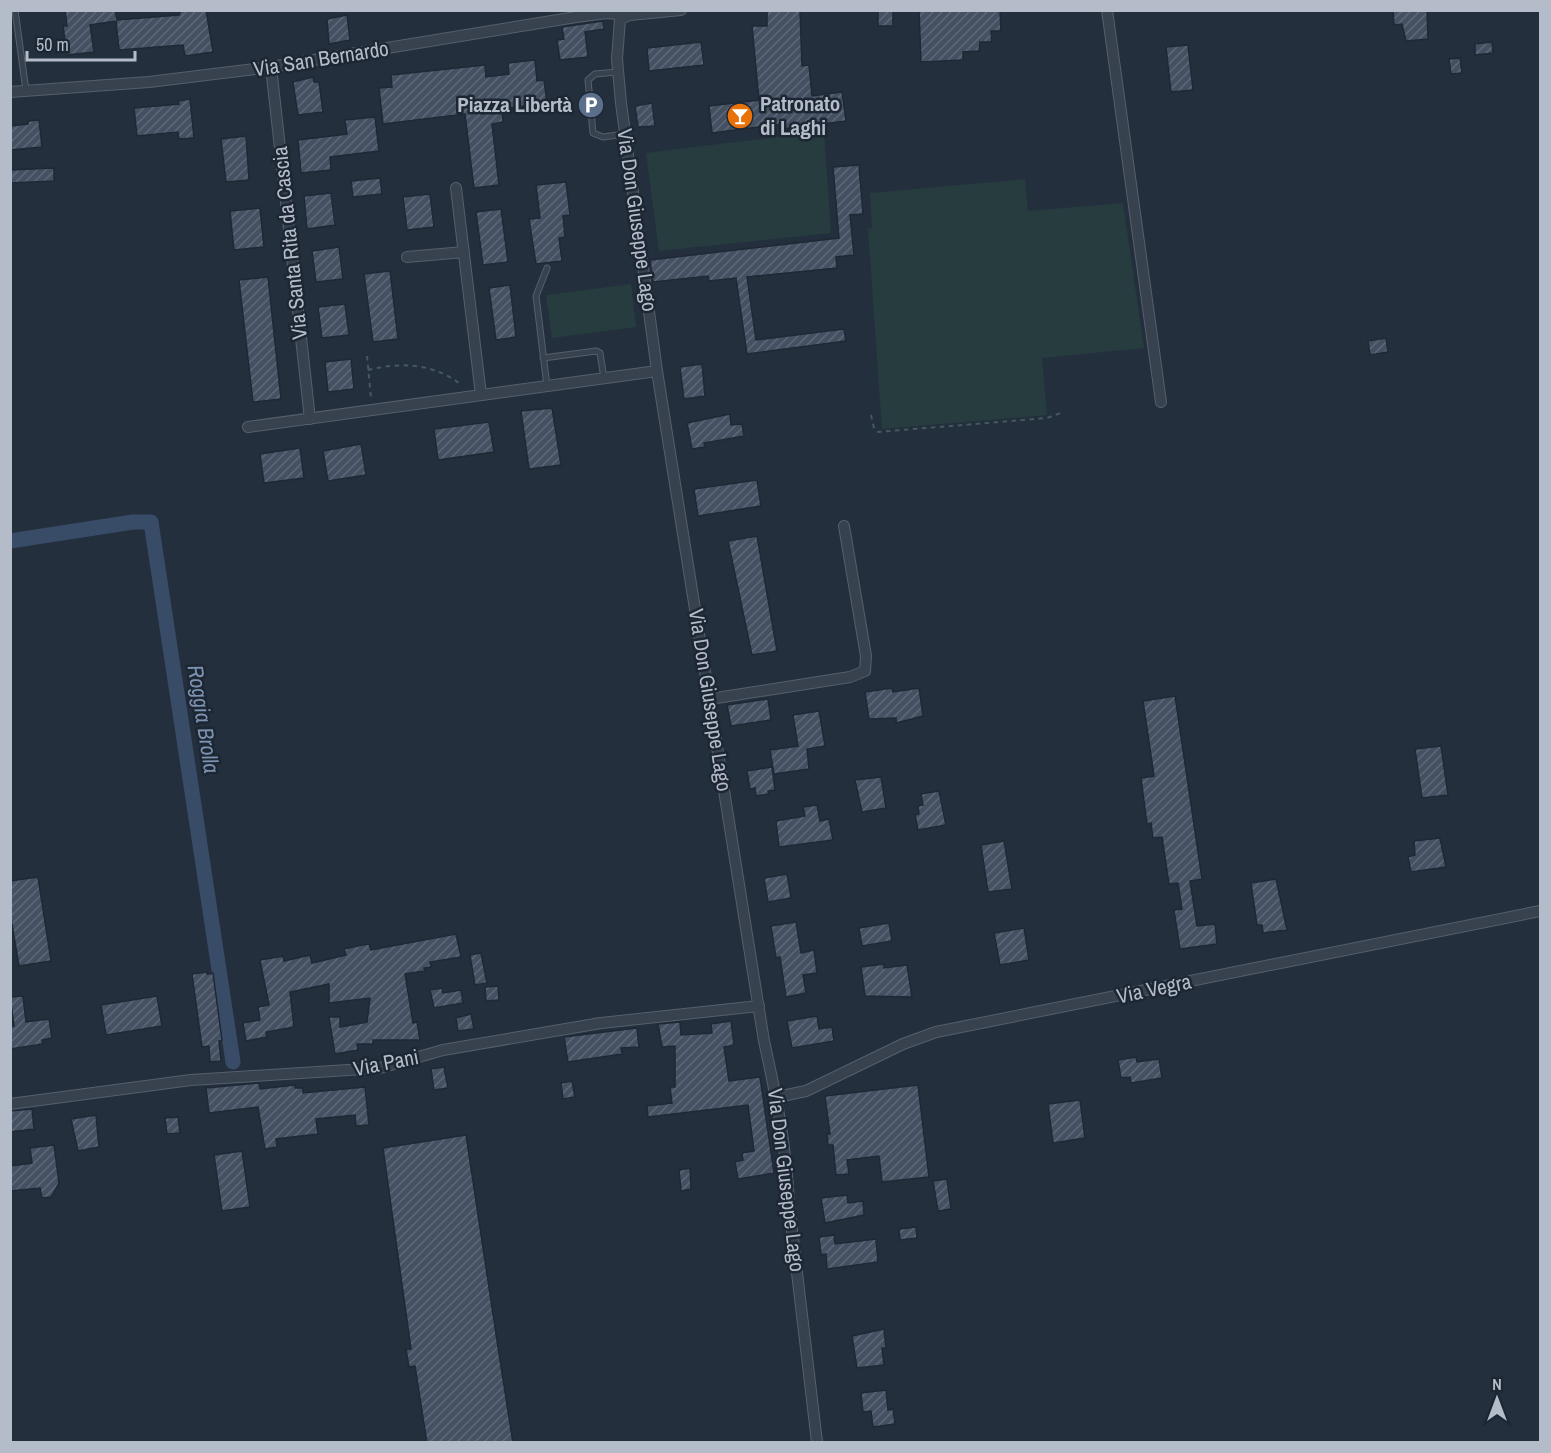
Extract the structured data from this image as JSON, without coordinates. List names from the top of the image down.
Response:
{
  "streets": {
    "street": [
      "Via San Bernardo",
      "Via Don Giuseppe Lago",
      "Via Santa Rita da Cascia",
      "Via Vegra",
      "Via Pani"
    ]
  },
  "crossings": [
    ["Via San Bernardo", "Via Don Giuseppe Lago"],
    ["Via San Bernardo", "Via Santa Rita da Cascia"],
    ["Via Don Giuseppe Lago", "Via Vegra"],
    ["Via Don Giuseppe Lago", "Via Pani"]
  ],
  "water": ["Roggia Brolla"],
  "places": {
    "parking": ["Piazza Libertà"],
    "bar": ["Patronato di Laghi"]
  },
  "scale_bar": "50 m",
  "north": "top"
}
